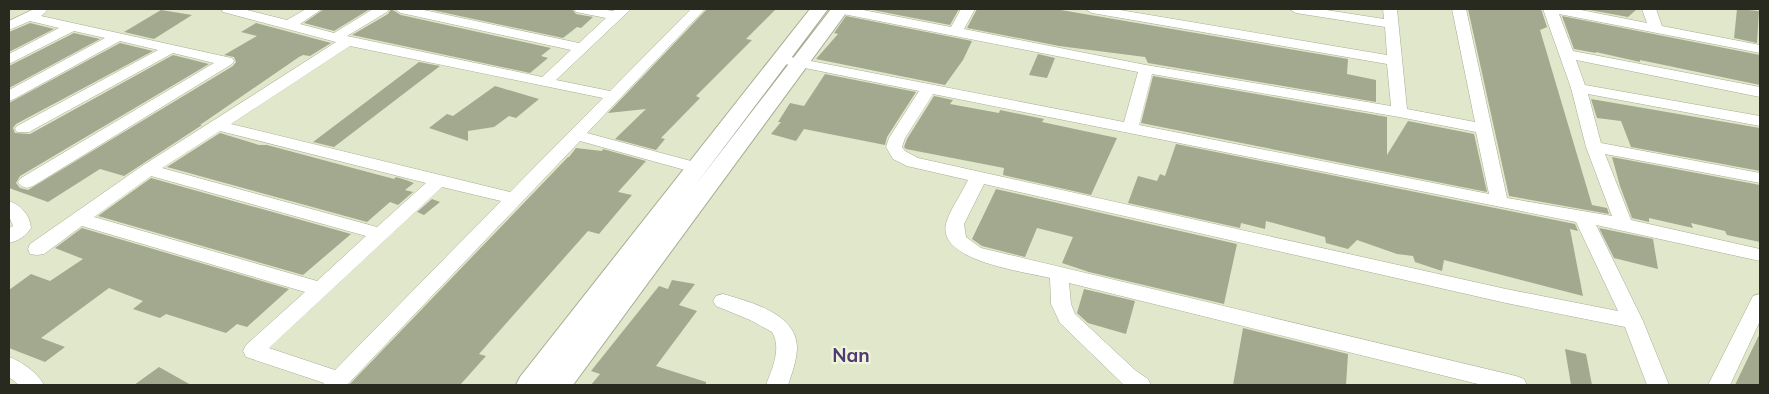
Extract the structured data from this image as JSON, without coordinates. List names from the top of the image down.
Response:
{
  "districts": ["Nan"]
}
